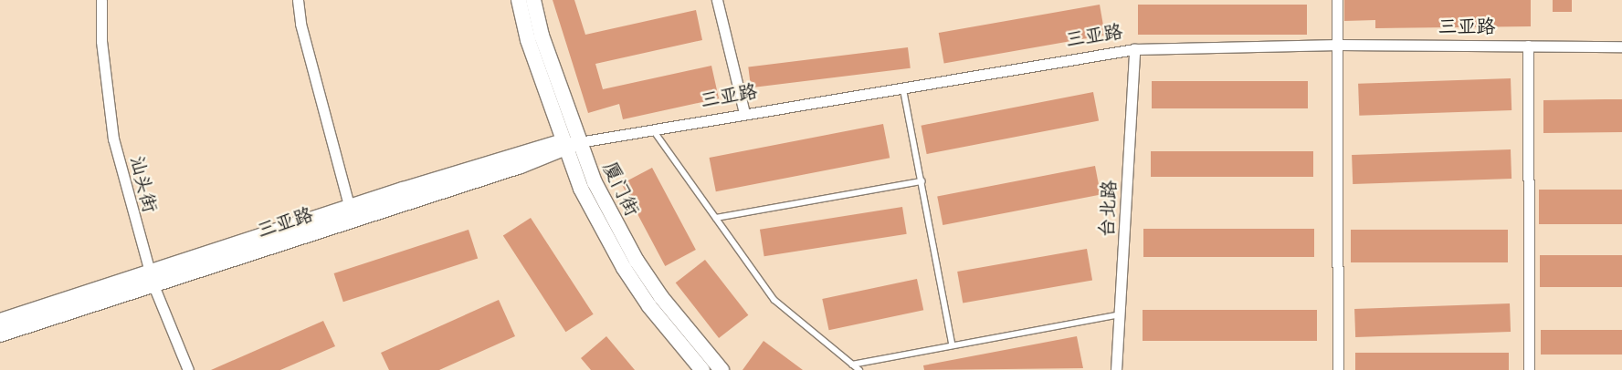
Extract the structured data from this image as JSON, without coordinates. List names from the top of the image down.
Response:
{
  "streets": {
    "main road": ["三亚路", "厦门街"],
    "street": ["汕头街", "台北路"]
  },
  "crossings": [
    ["三亚路", "汕头街"],
    ["三亚路", "厦门街"],
    ["三亚路", "台北路"]
  ]
}
